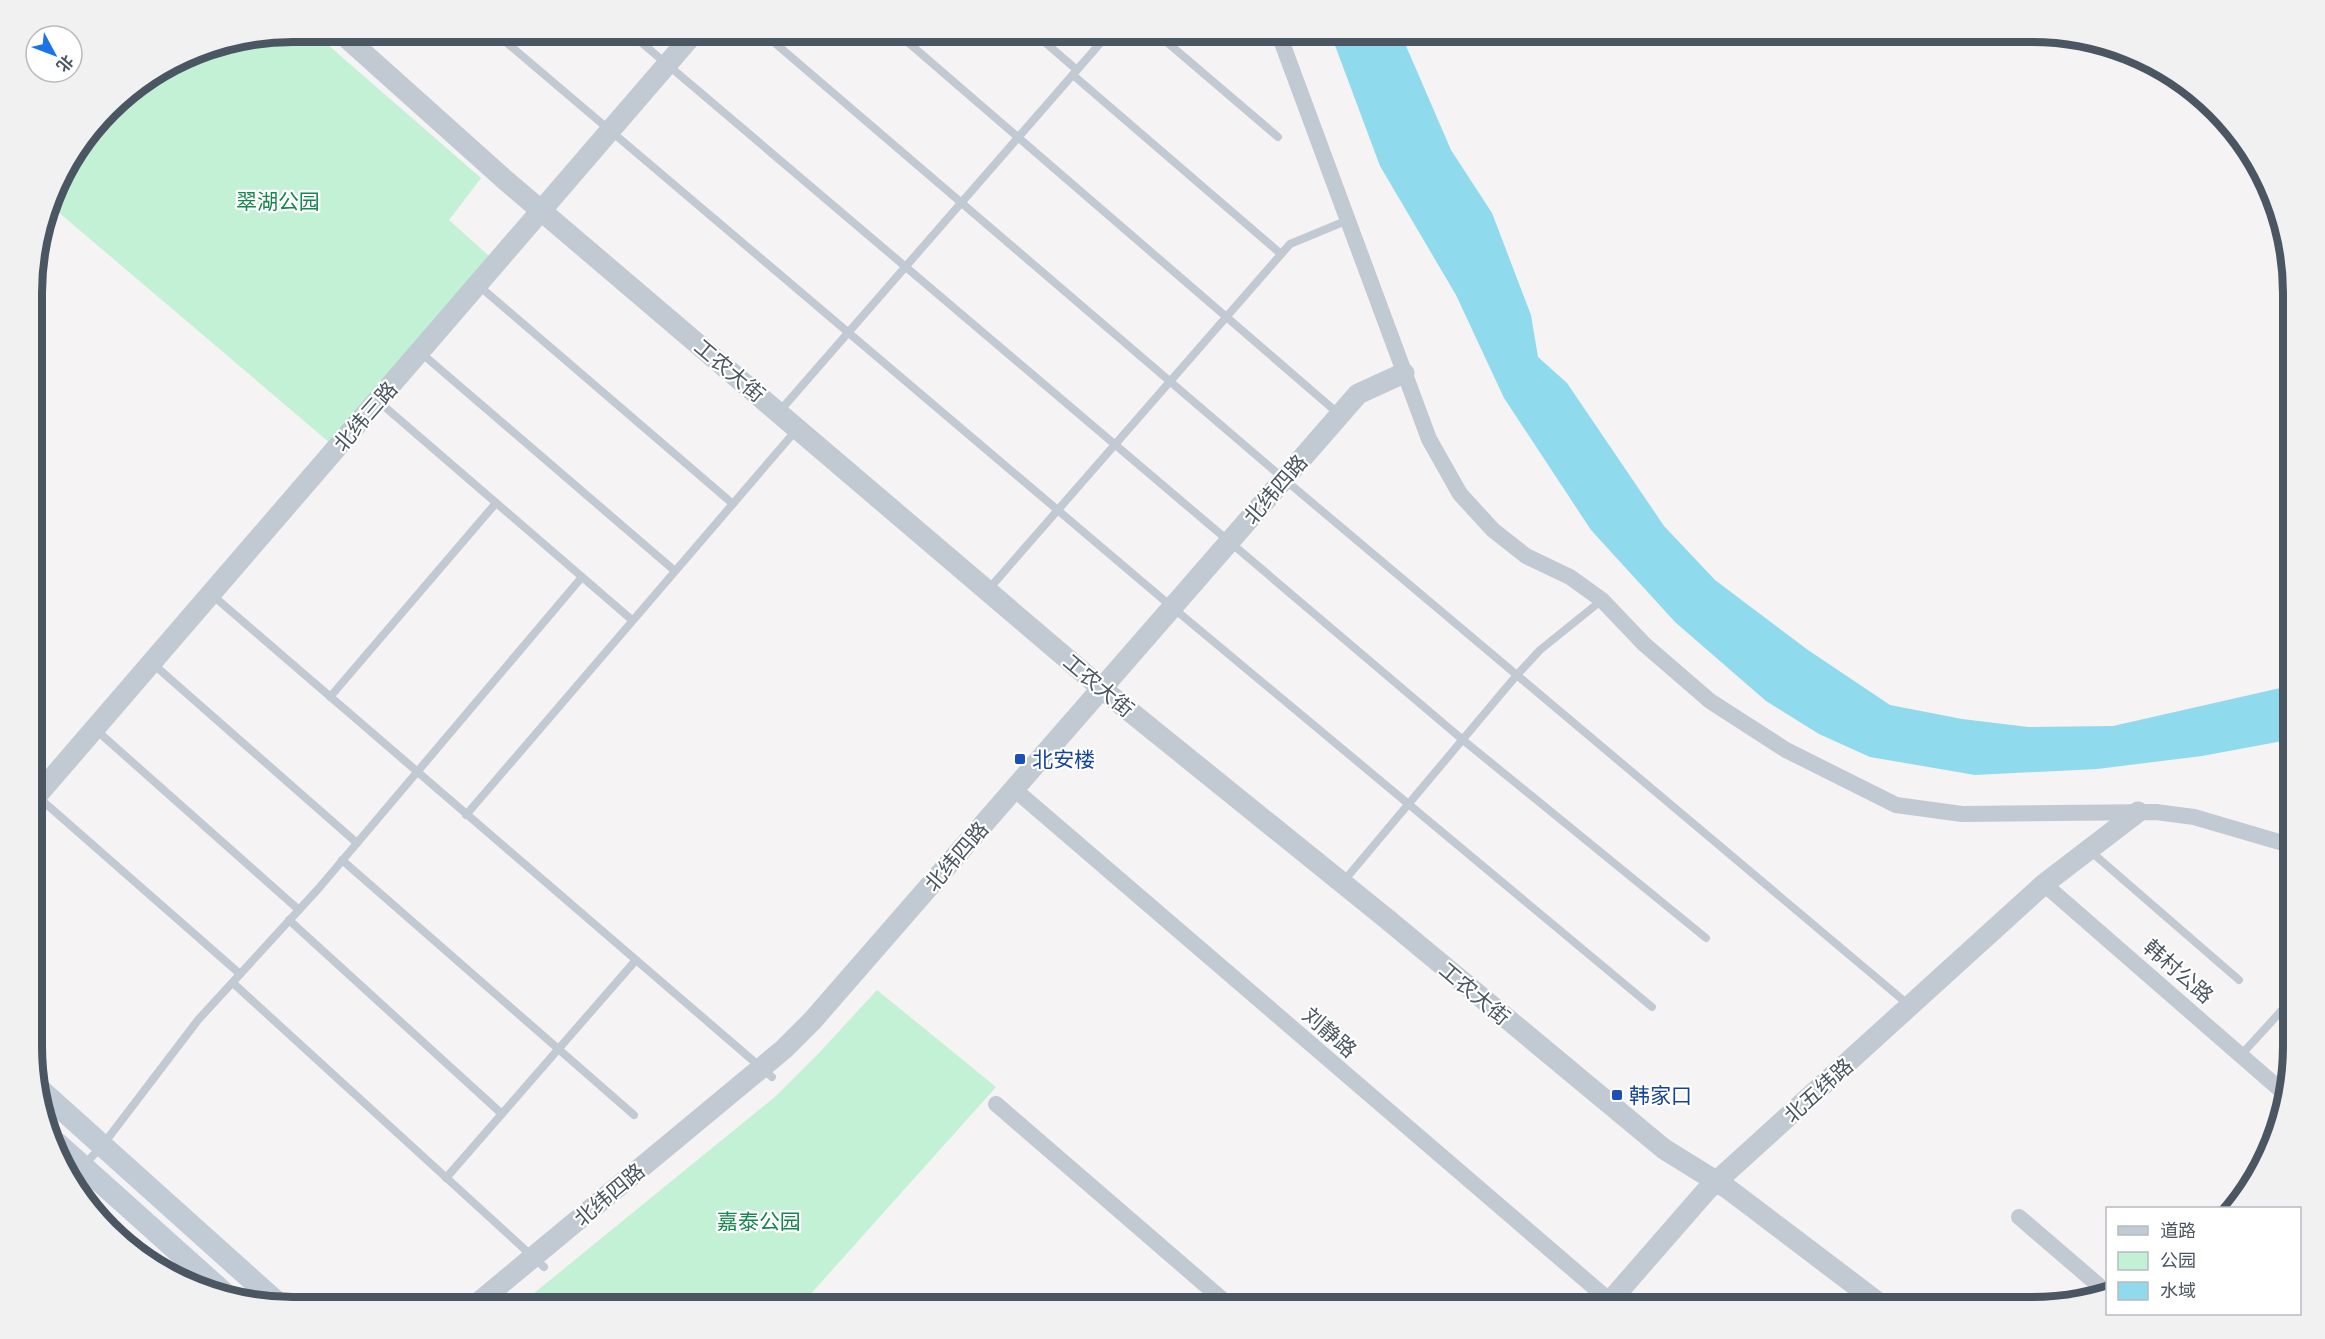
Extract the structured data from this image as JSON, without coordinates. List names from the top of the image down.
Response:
{
  "streets": {
    "street": [
      "工农大街",
      "北纬三路",
      "北纬四路",
      "韩村公路",
      "刘静路",
      "北五纬路"
    ]
  },
  "crossings": [
    ["工农大街", "北纬三路"],
    ["工农大街", "北纬四路"],
    ["工农大街", "北五纬路"],
    ["北纬四路", "刘静路"],
    ["韩村公路", "北五纬路"]
  ],
  "parks": ["翠湖公园", "嘉泰公园"],
  "places": {
    "transit": ["北安楼", "韩家口"]
  },
  "legend": ["道路", "公园", "水域"],
  "north": "bottom right"
}
